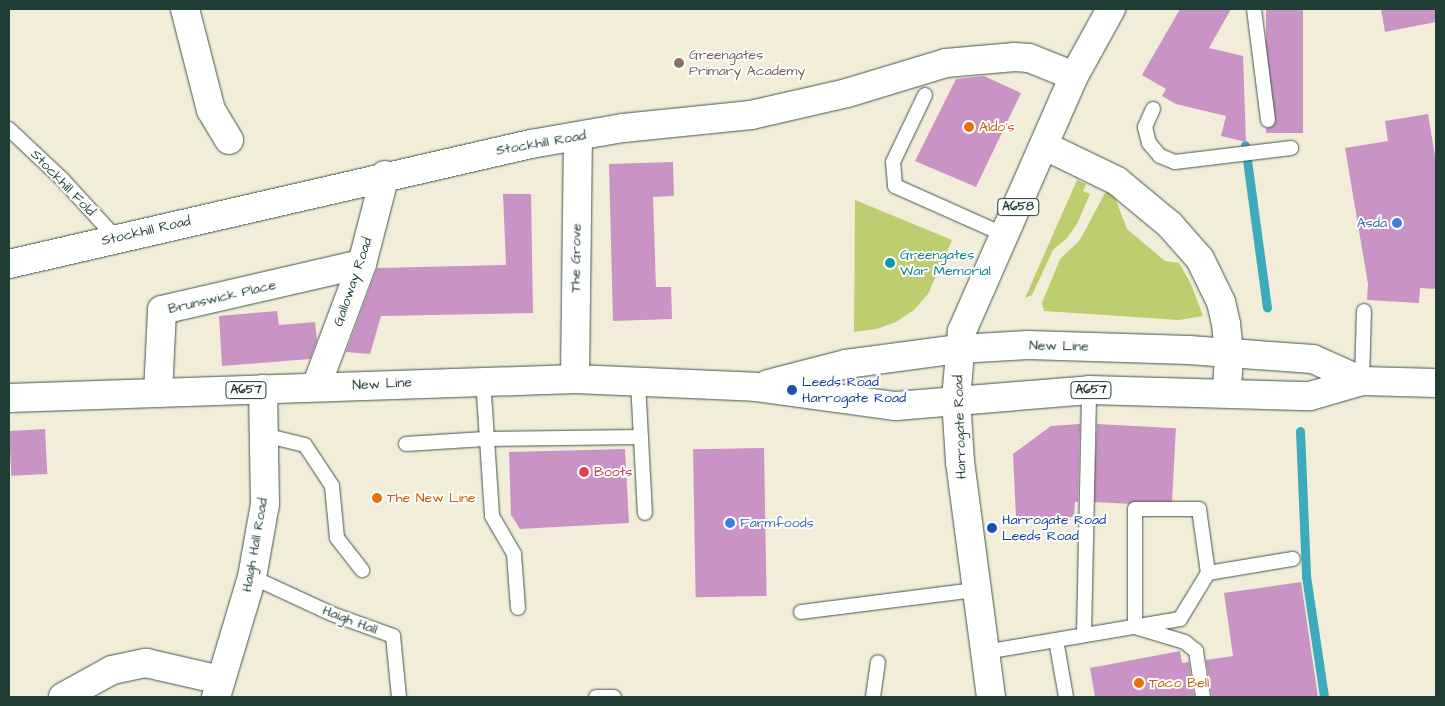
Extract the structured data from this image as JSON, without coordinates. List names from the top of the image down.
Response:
{
  "streets": {
    "main road": [
      "Stockhill Road",
      "A658",
      "The Grove",
      "Galloway Road",
      "Brunswick Place",
      "New Line",
      "A657",
      "Harrogate Road",
      "Haigh Hall Road"
    ],
    "lane": ["Stockhill Fold", "Haigh Hall"]
  },
  "crossings": [
    ["Stockhill Road", "Stockhill Fold"],
    ["Stockhill Road", "The Grove"],
    ["Stockhill Road", "Galloway Road"],
    ["Stockhill Road", "Harrogate Road"],
    ["The Grove", "New Line"],
    ["Galloway Road", "Brunswick Place"],
    ["Galloway Road", "New Line"],
    ["Brunswick Place", "New Line"],
    ["New Line", "Harrogate Road"],
    ["New Line", "Haigh Hall Road"],
    ["Haigh Hall Road", "Haigh Hall"]
  ],
  "places": [
    "Greengates Primary Academy",
    "Aldo's",
    "Asda",
    "Greengates War Memorial",
    "Leeds Road Harrogate Road",
    "Boots",
    "The New Line",
    "Farmfoods",
    "Harrogate Road Leeds Road",
    "Taco Bell"
  ]
}
